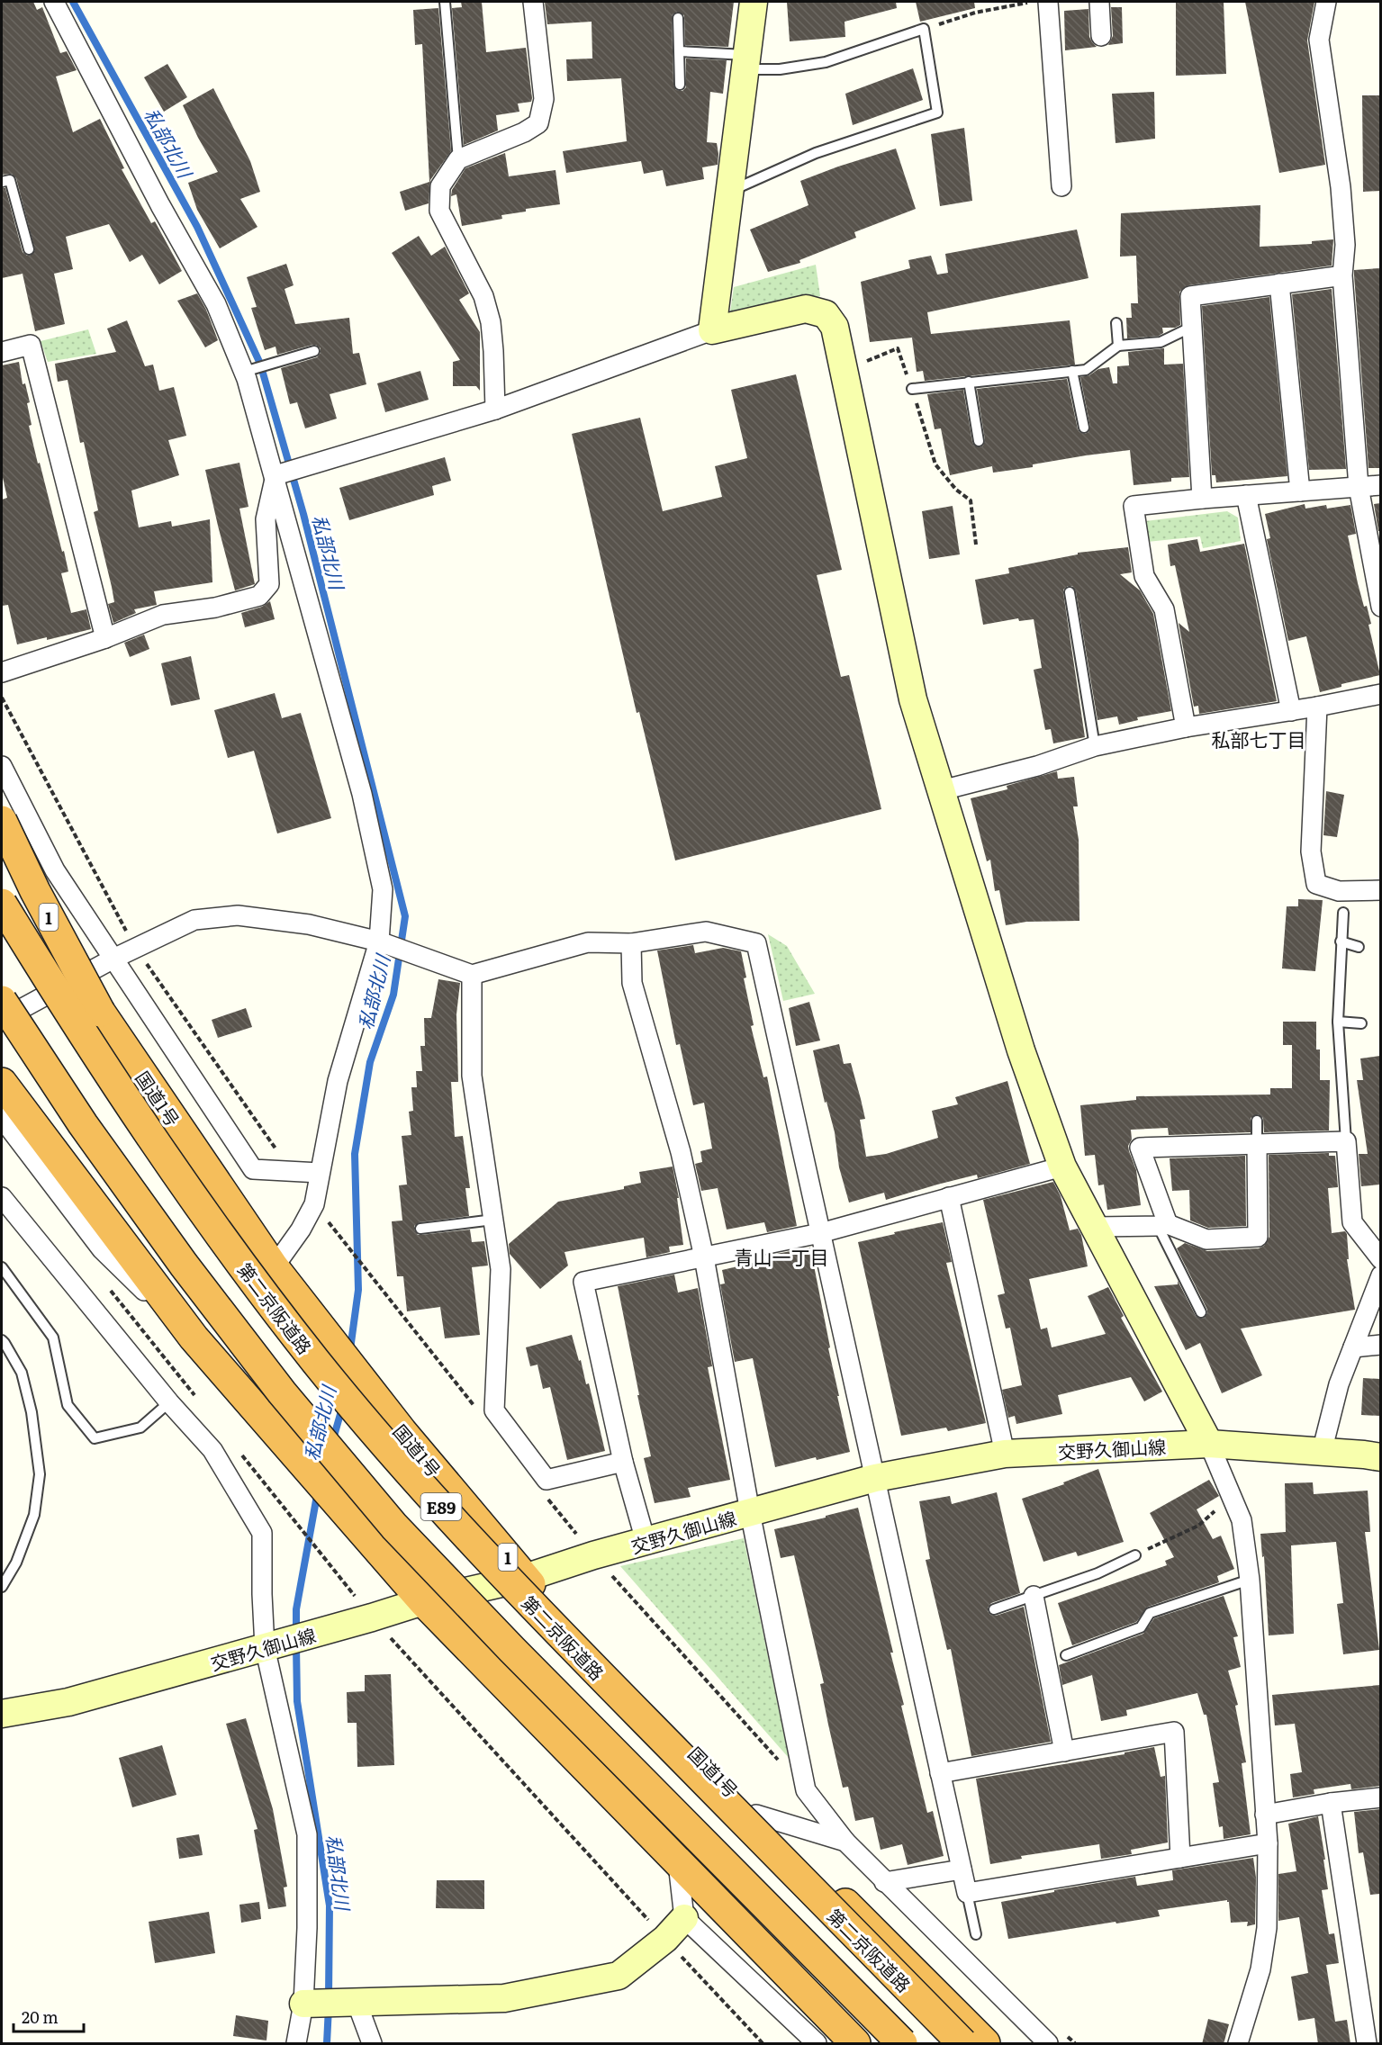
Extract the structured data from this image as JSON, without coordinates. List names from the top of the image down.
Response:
{
  "streets": {
    "highway": [
      "1",
      "国道1号",
      "第二京阪道路",
      "E89"
    ],
    "street": ["交野久御山線"]
  },
  "crossings": [
    ["国道1号", "交野久御山線"]
  ],
  "districts": ["私部七丁目", "青山一丁目"],
  "water": ["私部北川"],
  "scale_bar": "20 m"
}
